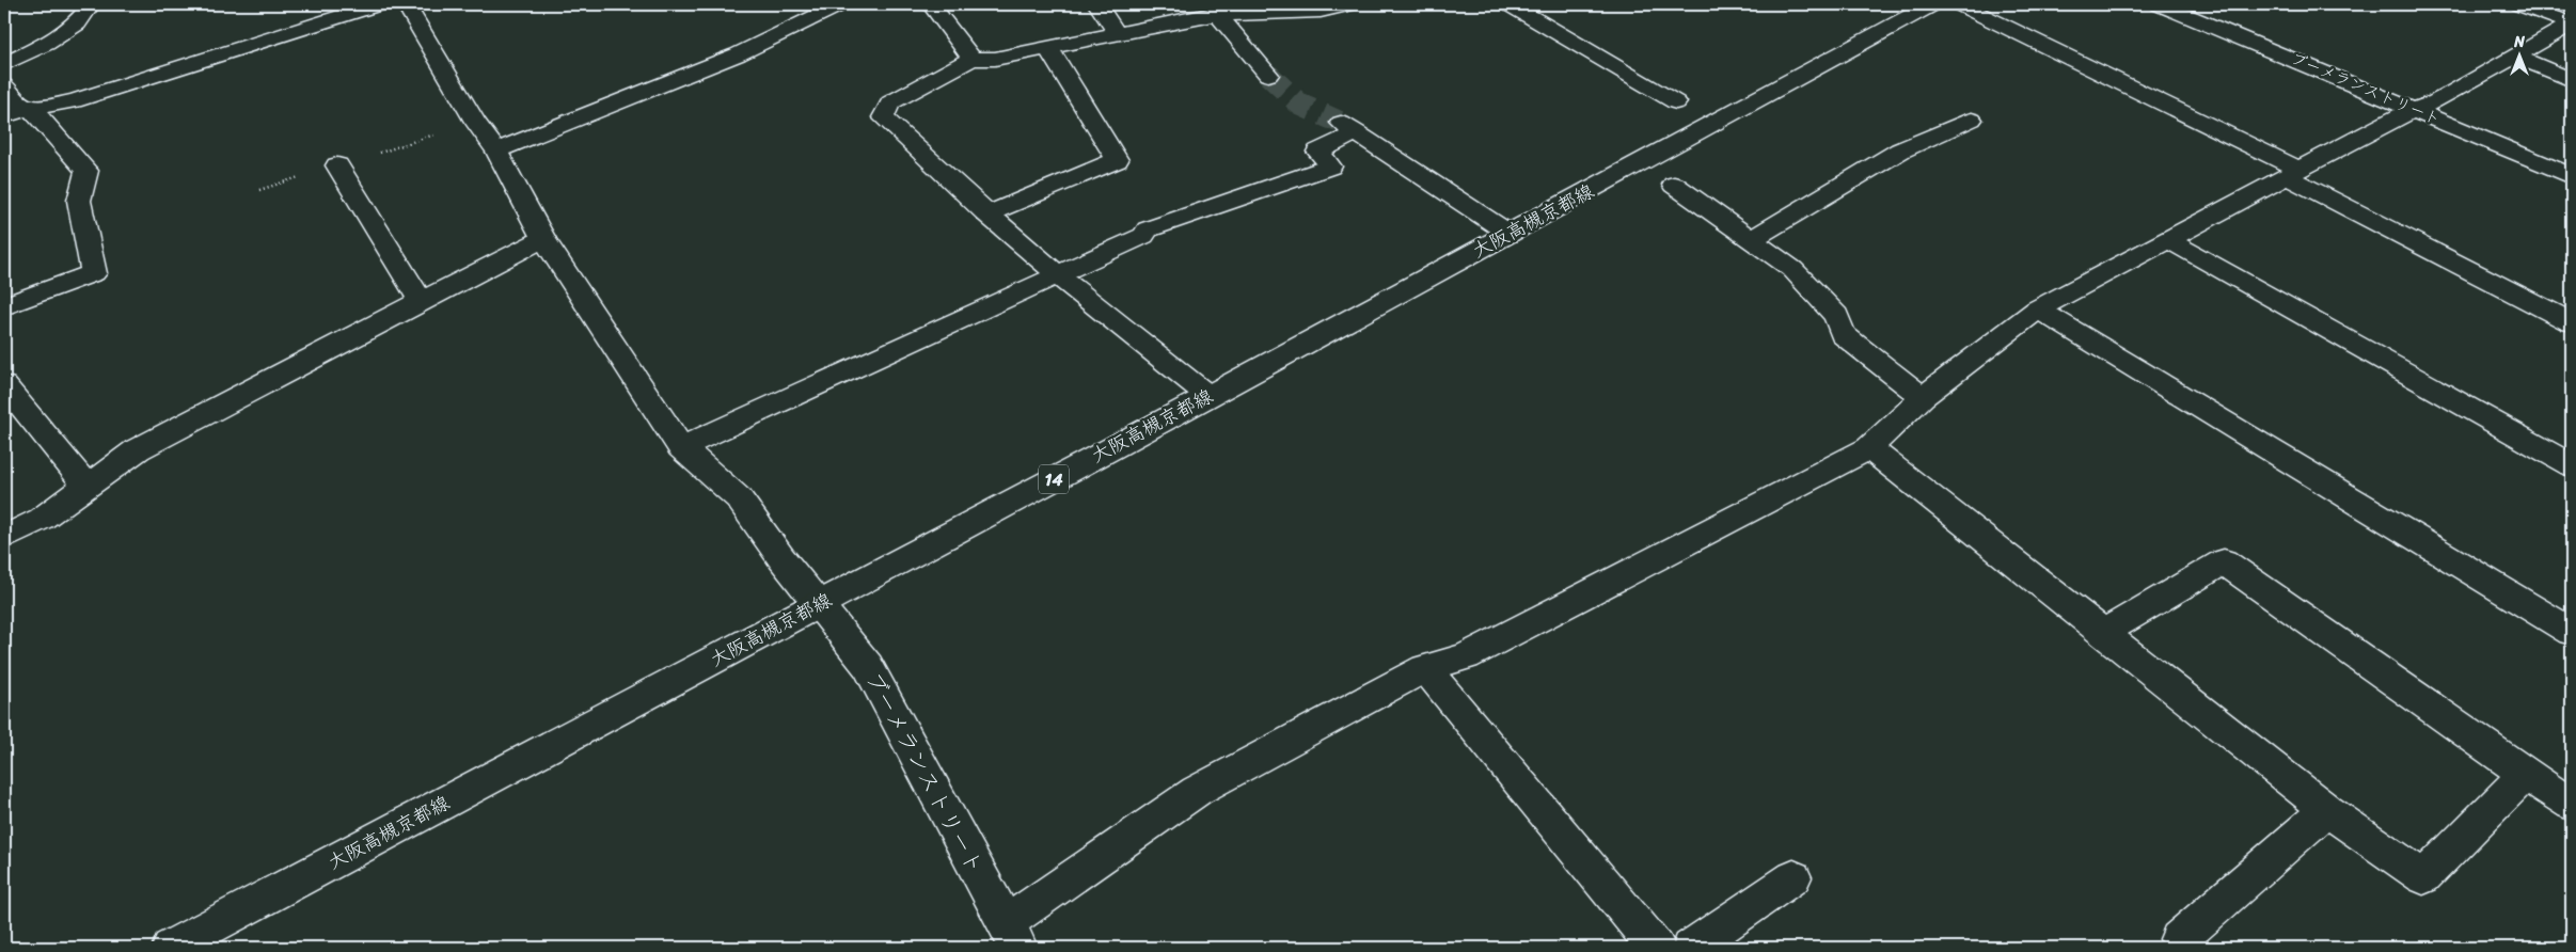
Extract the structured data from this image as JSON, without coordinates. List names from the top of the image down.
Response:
{
  "streets": {
    "street": ["ブーメランストリート", "大阪高槻京都線", "14"]
  },
  "crossings": [
    ["ブーメランストリート", "大阪高槻京都線"]
  ],
  "north": "top"
}
